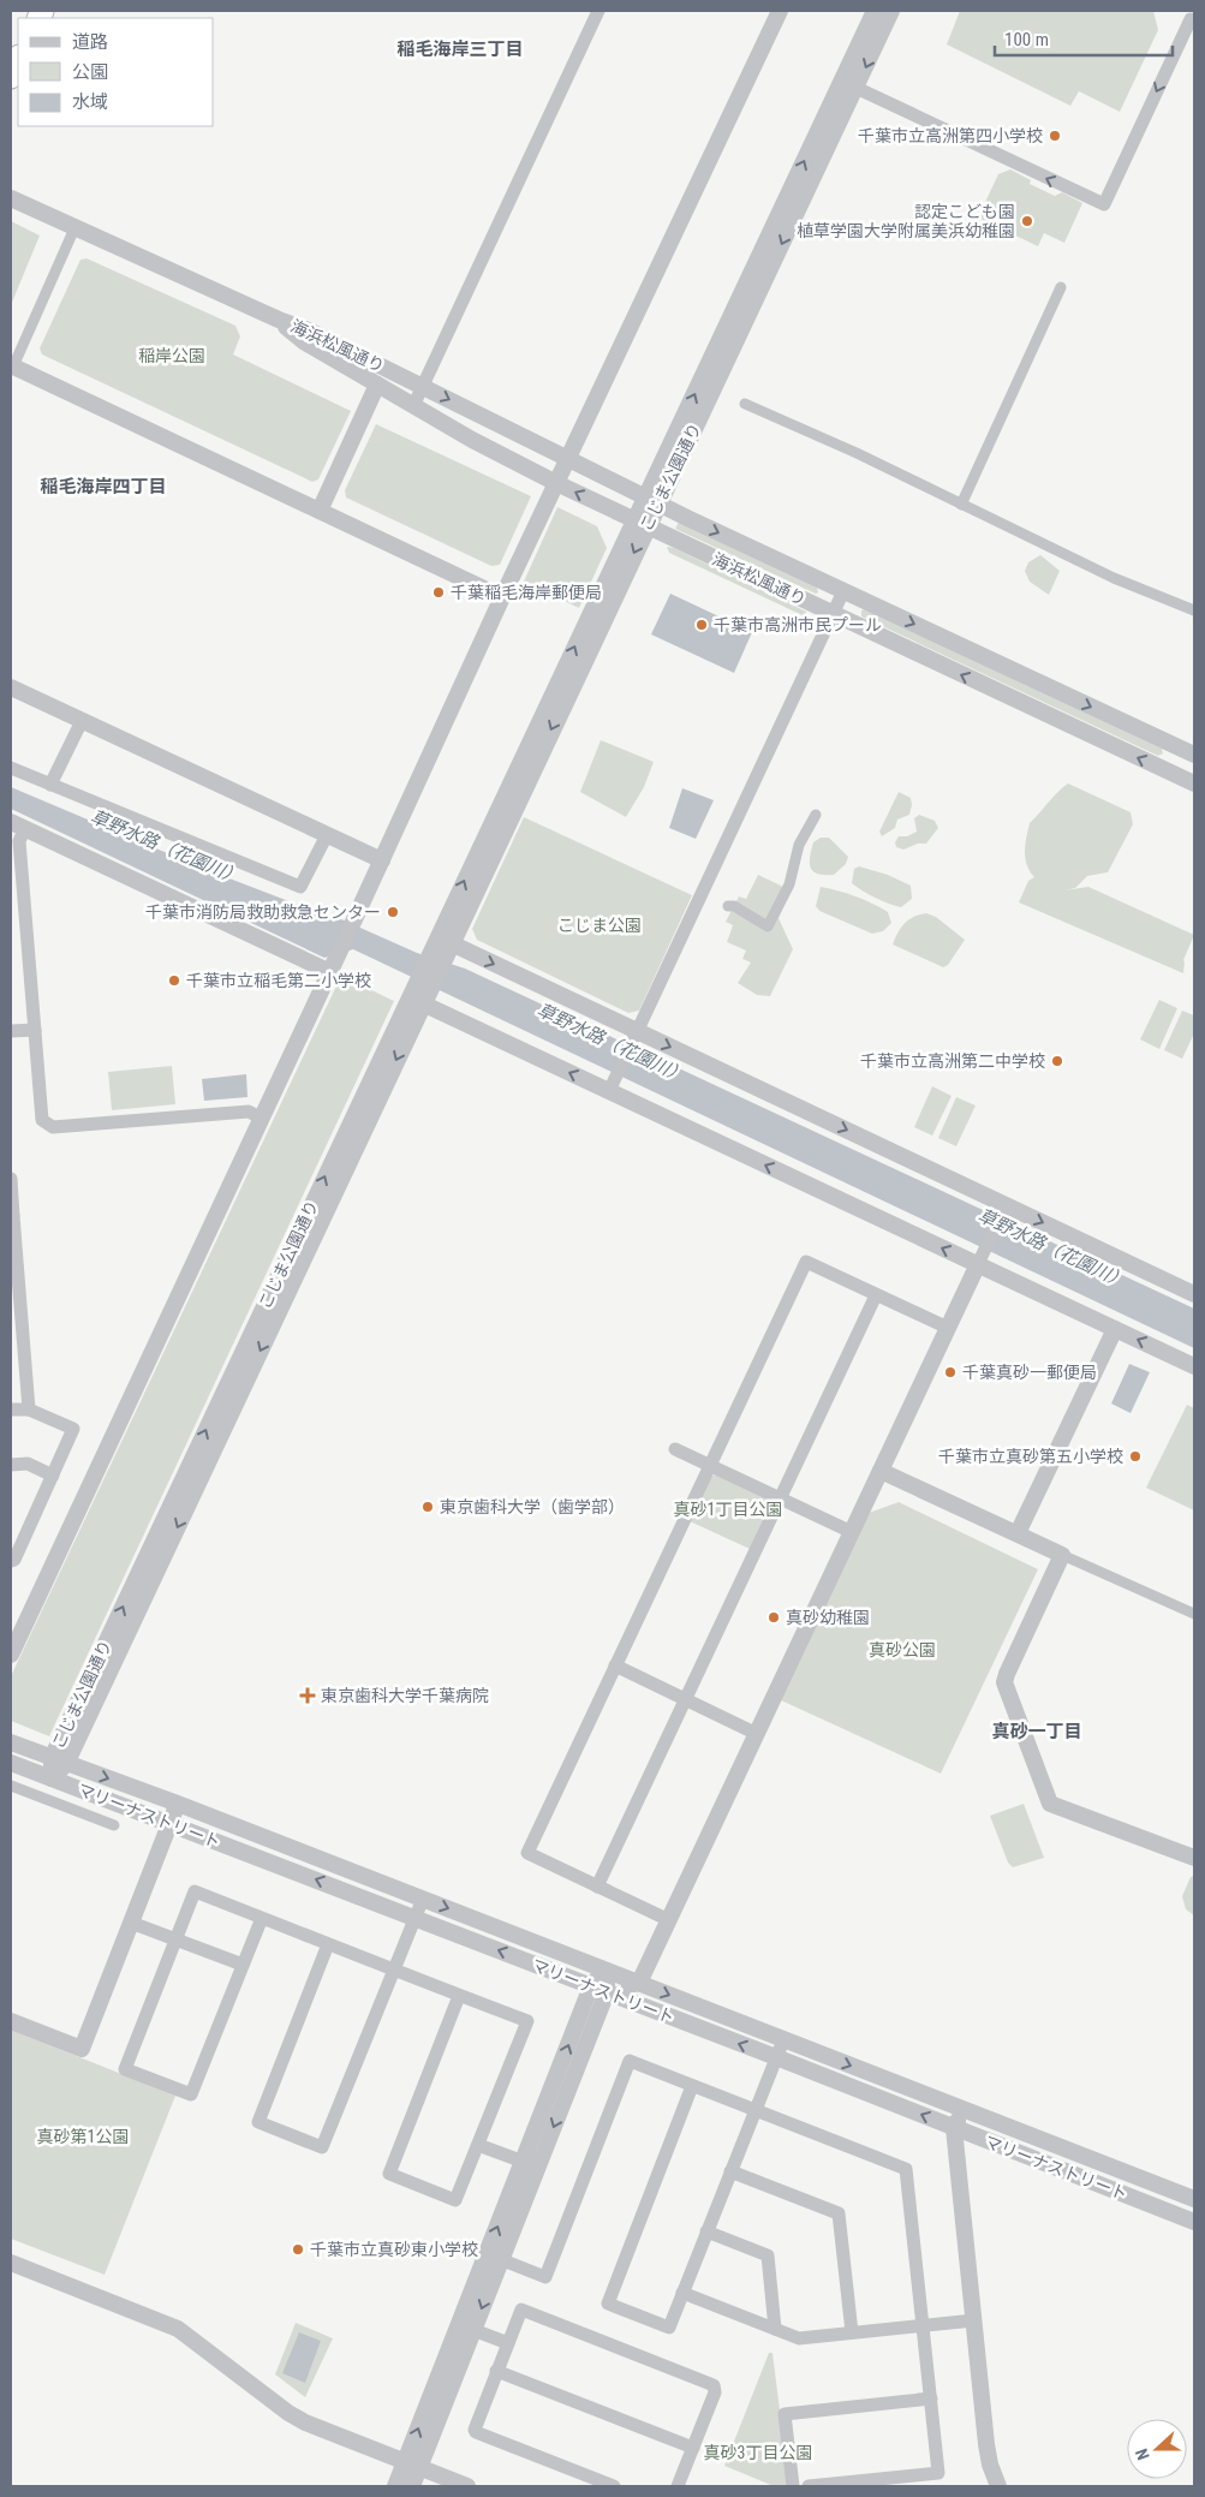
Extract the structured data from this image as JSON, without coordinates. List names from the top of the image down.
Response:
{
  "streets": {
    "street": ["海浜松風通り", "こじま公園通り", "マリーナストリート"]
  },
  "crossings": [
    ["海浜松風通り", "こじま公園通り"],
    ["こじま公園通り", "マリーナストリート"]
  ],
  "districts": ["稲毛海岸三丁目", "稲毛海岸四丁目", "真砂一丁目"],
  "water": ["草野水路（花園川）"],
  "parks": [
    "稲岸公園",
    "こじま公園",
    "真砂1丁目公園",
    "真砂公園",
    "真砂第1公園",
    "真砂3丁目公園"
  ],
  "places": {
    "other": [
      "千葉市立高洲第四小学校",
      "認定こども園 植草学園大学附属美浜幼稚園",
      "千葉稲毛海岸郵便局",
      "千葉市高洲市民プール",
      "千葉市消防局救助救急センター",
      "千葉市立稲毛第二小学校",
      "千葉市立高洲第二中学校",
      "千葉真砂一郵便局",
      "千葉市立真砂第五小学校",
      "東京歯科大学（歯学部）",
      "真砂幼稚園",
      "千葉市立真砂東小学校"
    ],
    "health": ["東京歯科大学千葉病院"]
  },
  "legend": ["道路", "公園", "水域"],
  "scale_bar": "100 m",
  "north": "left"
}
